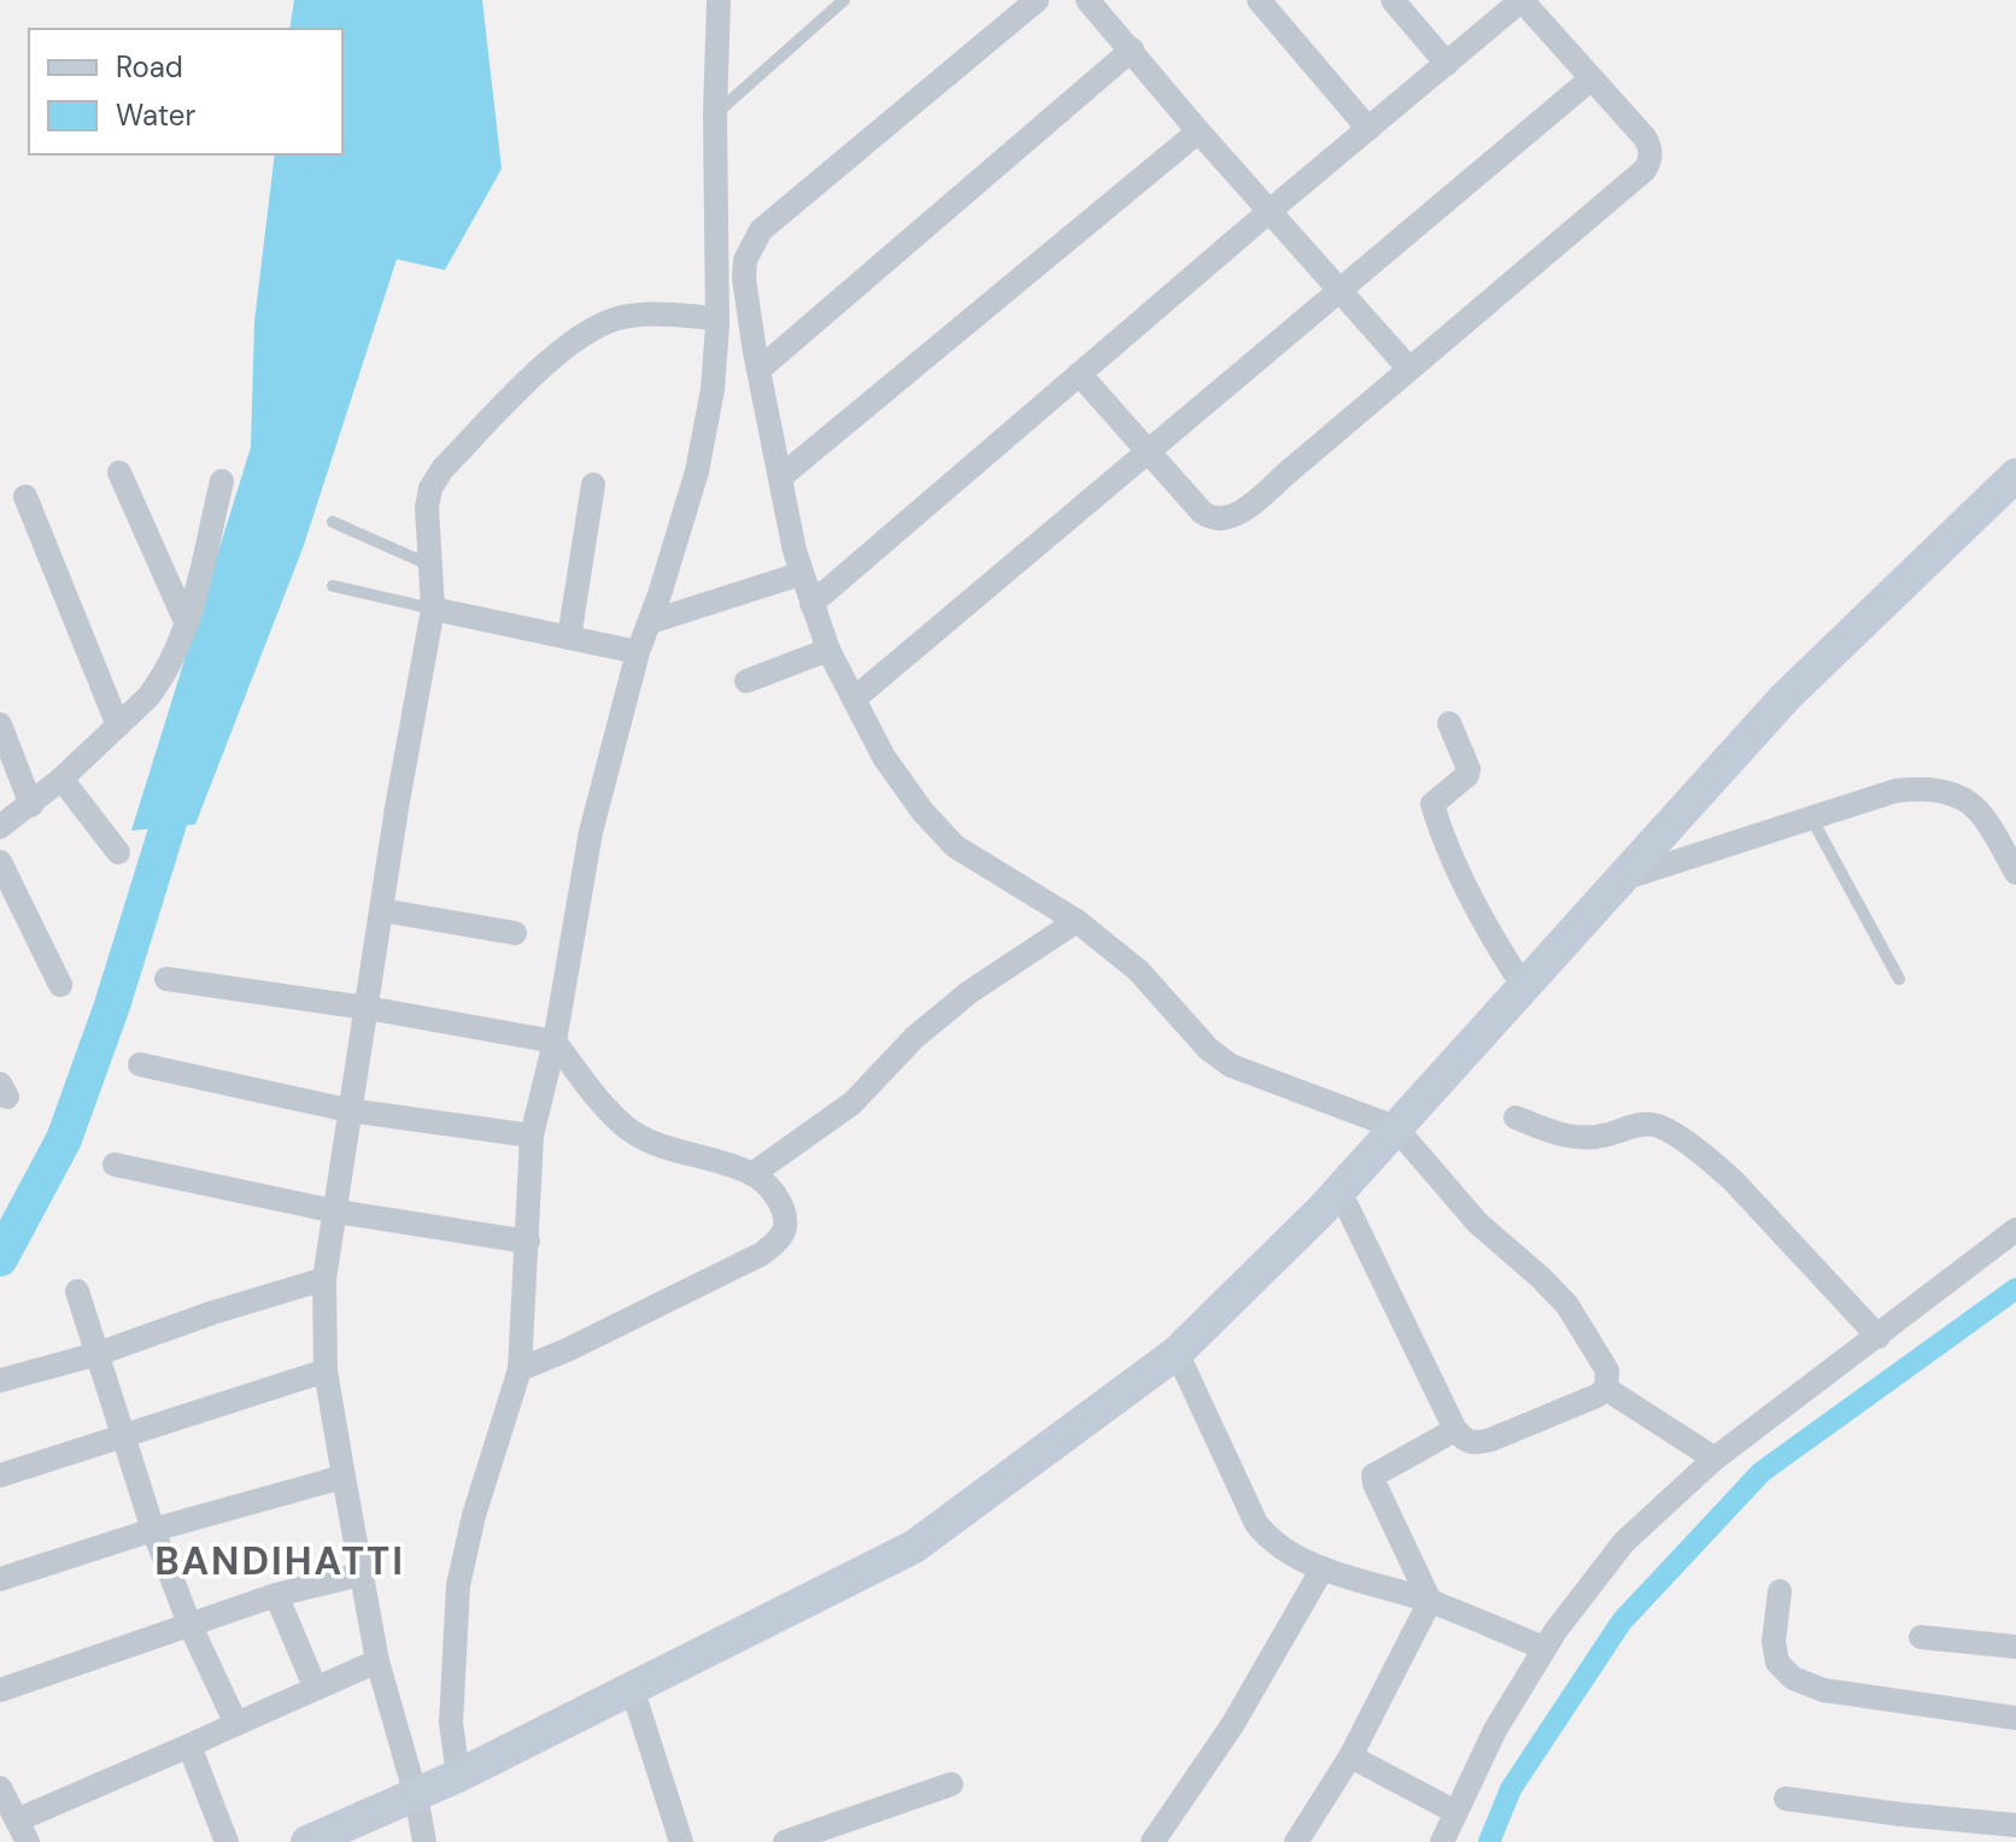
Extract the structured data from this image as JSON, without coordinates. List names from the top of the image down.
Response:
{
  "districts": ["BANDIHATTI"],
  "legend": ["Road", "Water"]
}
